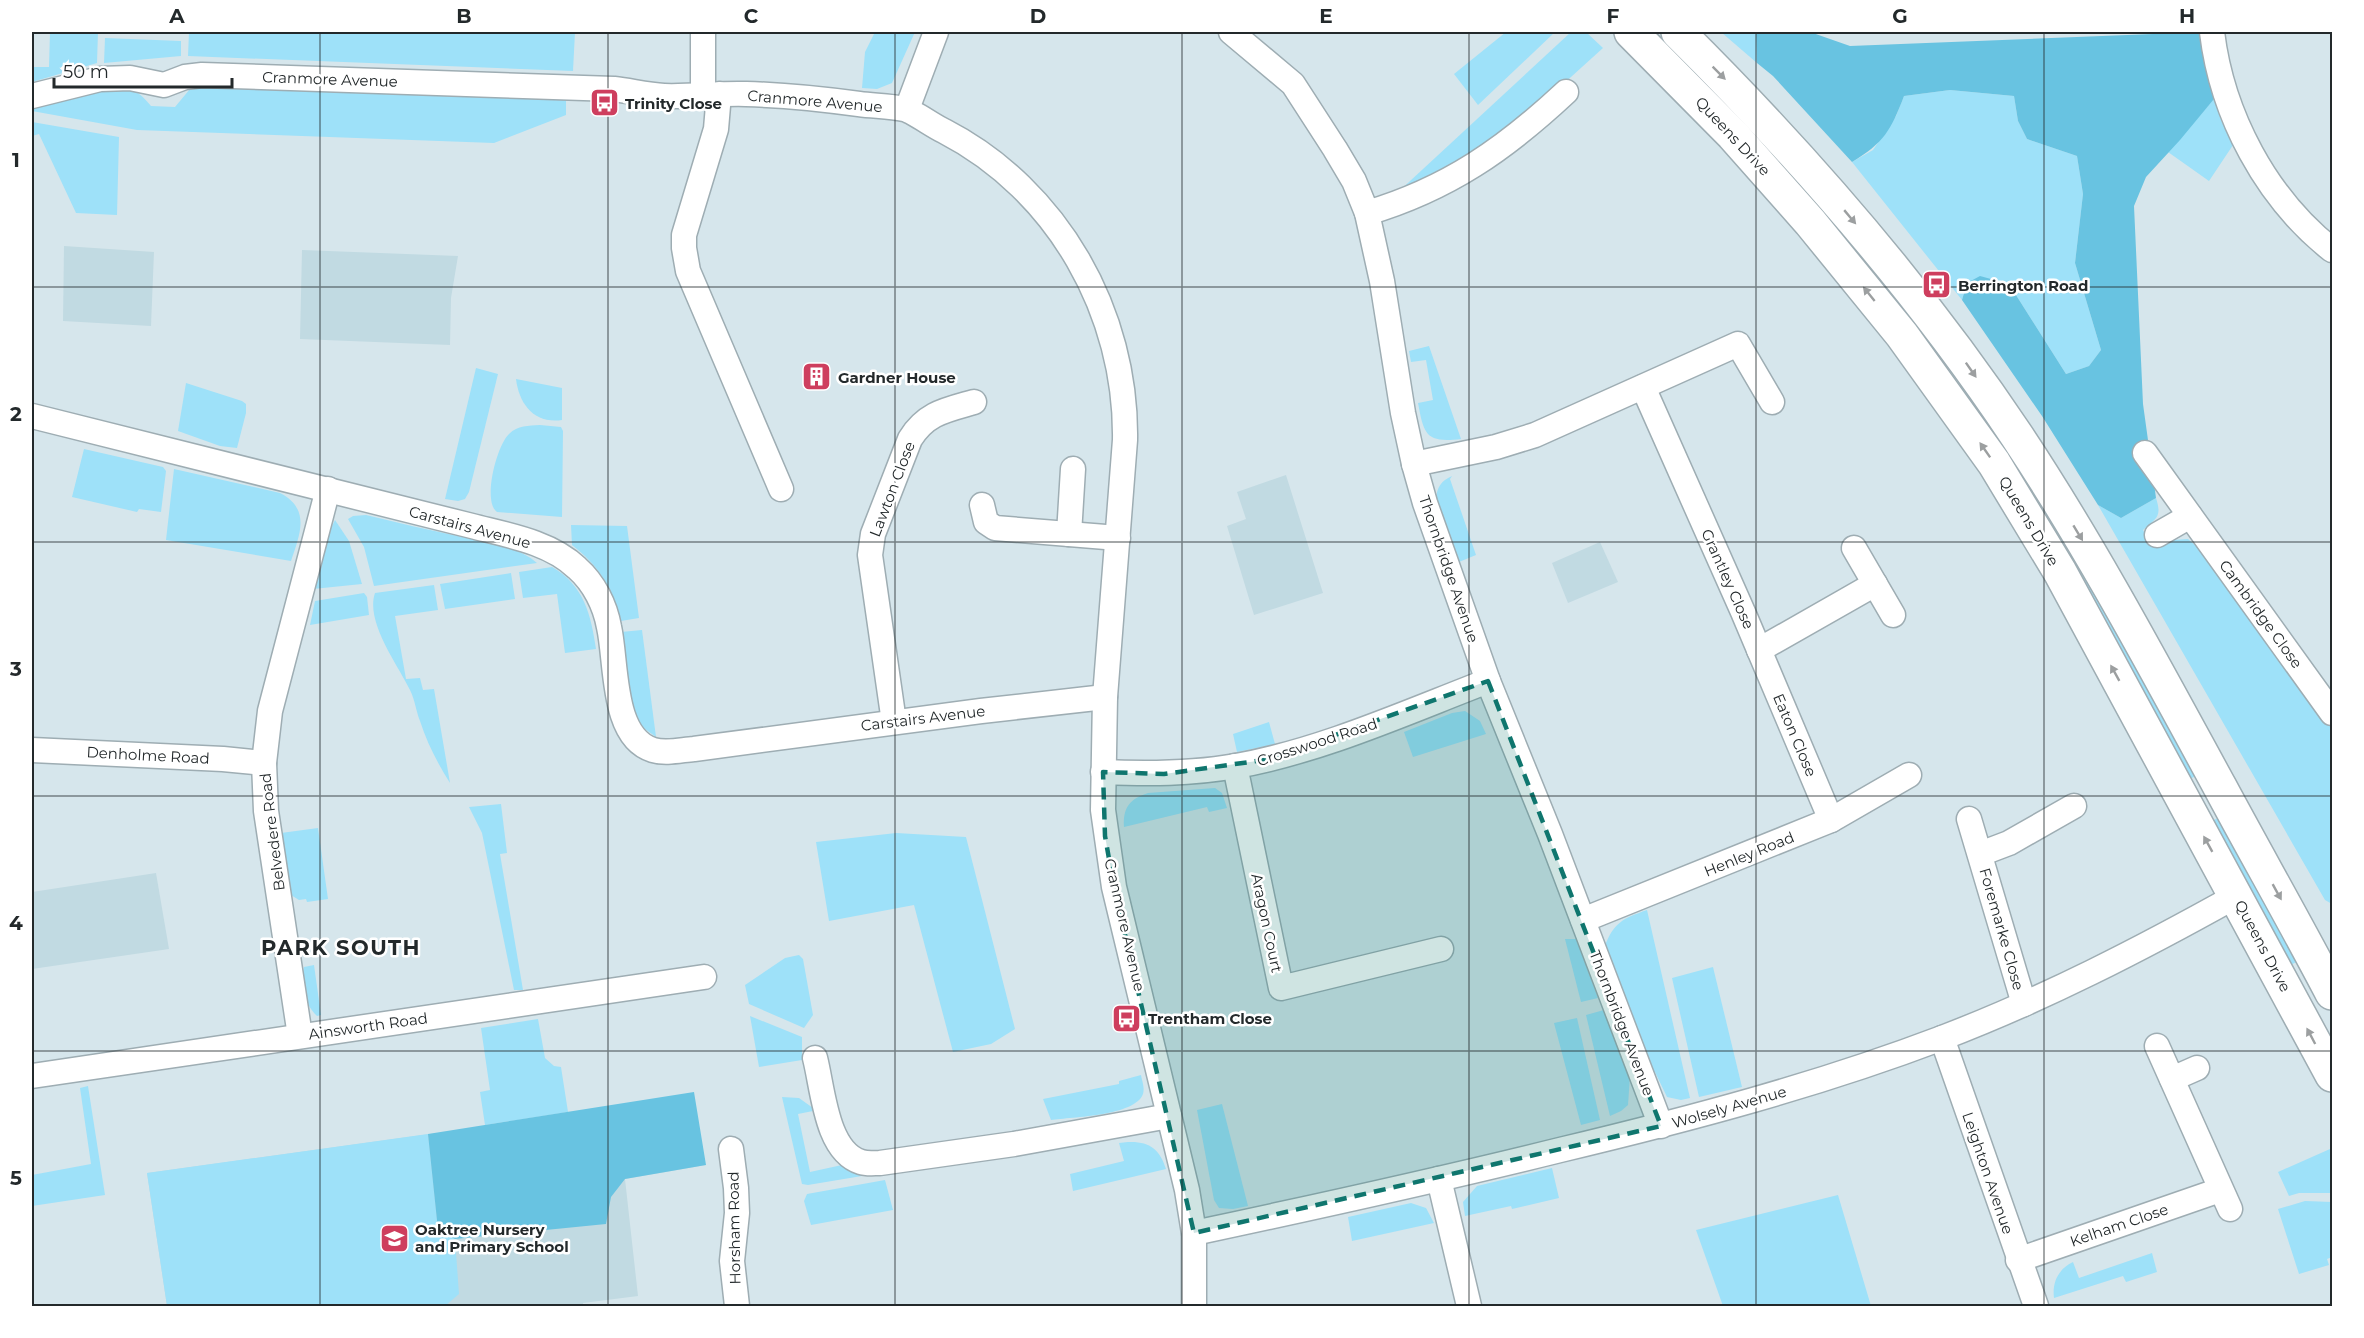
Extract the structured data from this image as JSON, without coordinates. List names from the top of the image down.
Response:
{
  "streets": {
    "main road": ["Queens Drive"],
    "street": [
      "Cranmore Avenue",
      "Lawton Close",
      "Carstairs Avenue",
      "Thornbridge Avenue",
      "Grantley Close",
      "Cambridge Close",
      "Eaton Close",
      "Crosswood Road",
      "Denholme Road",
      "Belvedere Road",
      "Henley Road",
      "Aragon Court",
      "Foremarke Close",
      "Ainsworth Road",
      "Wolsely Avenue",
      "Leighton Avenue",
      "Kelham Close",
      "Horsham Road"
    ]
  },
  "crossings": [
    ["Cranmore Avenue", "Carstairs Avenue"],
    ["Cranmore Avenue", "Crosswood Road"],
    ["Cranmore Avenue", "Wolsely Avenue"],
    ["Queens Drive", "Wolsely Avenue"],
    ["Lawton Close", "Carstairs Avenue"],
    ["Carstairs Avenue", "Belvedere Road"],
    ["Thornbridge Avenue", "Crosswood Road"],
    ["Thornbridge Avenue", "Henley Road"],
    ["Thornbridge Avenue", "Wolsely Avenue"],
    ["Grantley Close", "Eaton Close"],
    ["Eaton Close", "Henley Road"],
    ["Crosswood Road", "Aragon Court"],
    ["Denholme Road", "Belvedere Road"],
    ["Belvedere Road", "Ainsworth Road"],
    ["Foremarke Close", "Wolsely Avenue"],
    ["Wolsely Avenue", "Leighton Avenue"],
    ["Leighton Avenue", "Kelham Close"]
  ],
  "districts": ["PARK SOUTH"],
  "places": {
    "bus stop": ["Trinity Close", "Berrington Road", "Trentham Close"],
    "building": ["Gardner House"],
    "school or university": ["Oaktree Nursery and Primary School"]
  },
  "scale_bar": "50 m",
  "grid": {
    "columns": [
      "A",
      "B",
      "C",
      "D",
      "E",
      "F",
      "G",
      "H"
    ],
    "rows": [
      "1",
      "2",
      "3",
      "4",
      "5"
    ]
  }
}
